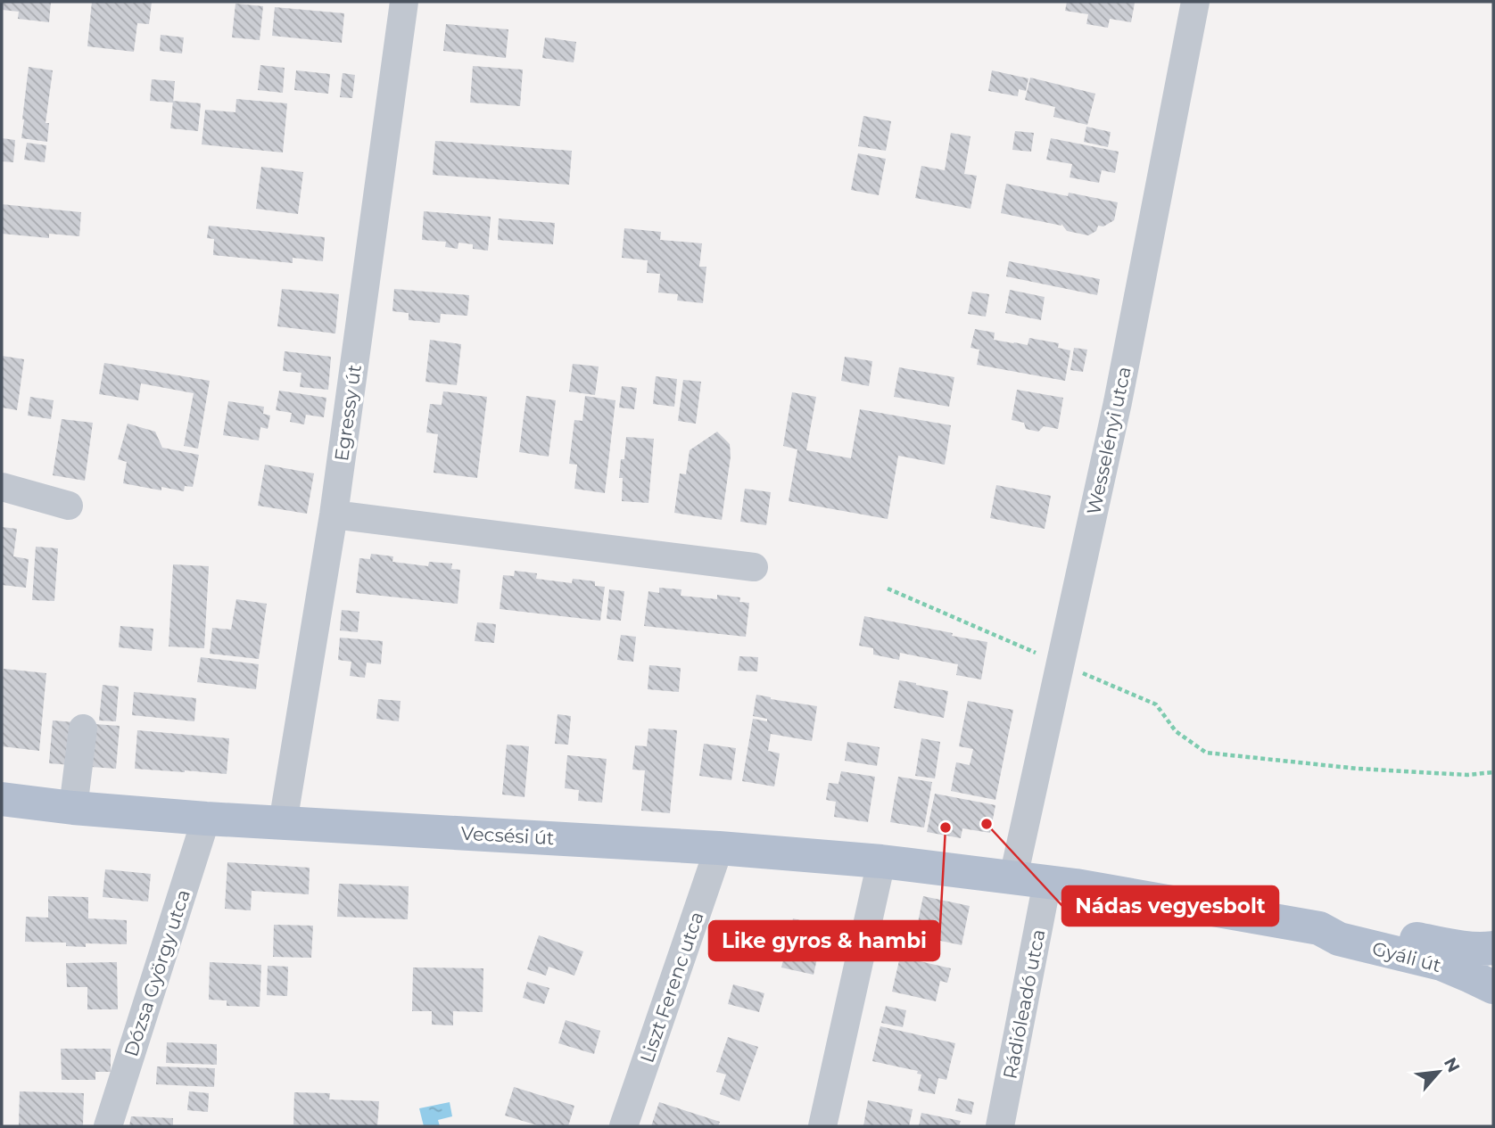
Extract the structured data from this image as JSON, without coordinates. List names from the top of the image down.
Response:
{
  "streets": {
    "main road": ["Vecsési út", "Gyáli út"],
    "street": [
      "Egressy út",
      "Wesselényi utca",
      "Dózsa György utca",
      "Liszt Ferenc utca",
      "Rádióleadó utca"
    ]
  },
  "crossings": [
    ["Egressy út", "Vecsési út"],
    ["Wesselényi utca", "Vecsési út"],
    ["Wesselényi utca", "Gyáli út"],
    ["Vecsési út", "Gyáli út"],
    ["Vecsési út", "Dózsa György utca"],
    ["Vecsési út", "Liszt Ferenc utca"],
    ["Gyáli út", "Rádióleadó utca"]
  ],
  "places": ["Nádas vegyesbolt", "Like gyros & hambi"],
  "north": "top right"
}
